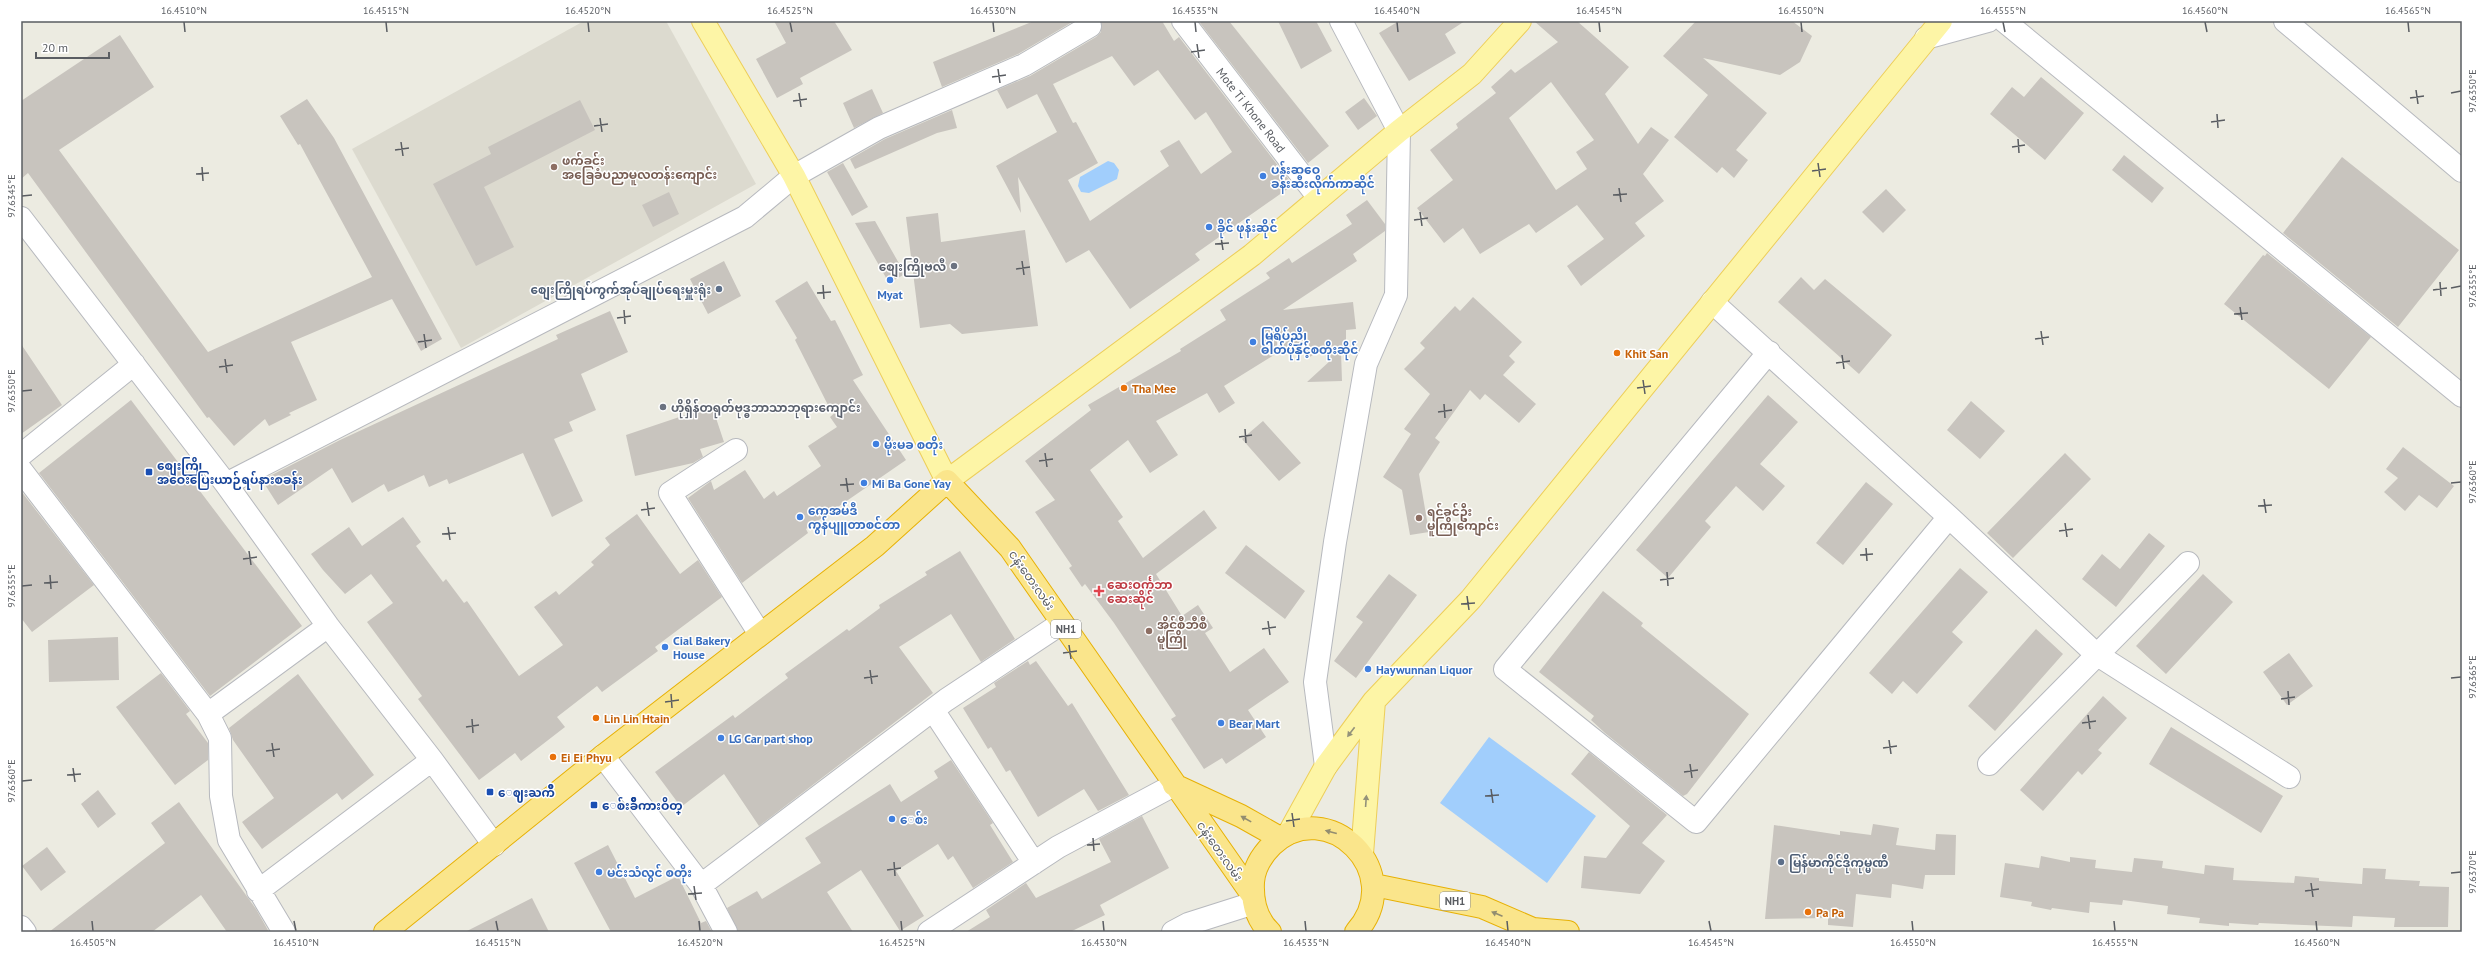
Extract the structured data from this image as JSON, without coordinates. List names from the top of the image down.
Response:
{
  "streets": {
    "highway": ["ငန်းတေးလမ်း", "NH1"],
    "street": ["Mote Ti Khone Road"]
  },
  "crossings": [
    ["ငန်းတေးလမ်း", "NH1"]
  ],
  "places": {
    "other": [
      "ဖက်ခင်း အခြေခံပညာမူလတန်းကျောင်း",
      "ပန်းဆုဝေ ခန်းဆီးလိုက်ကာဆိုင်",
      "ခိုင် ဖုန်းဆိုင်",
      "စျေးကြိုဗလီ",
      "Myat",
      "စျေးကြိုရပ်ကွက်အုပ်ချုပ်ရေးမှူးရုံး",
      "မြရိပ်ညို ဓါတ်ပုံနှင့်စတိုးဆိုင်",
      "Khit San",
      "Tha Mee",
      "ဟိုရှိန်တရုတ်ဗုဒ္ဓဘာသာဘုရားကျောင်း",
      "မိုးမခ စတိုး",
      "Mi Ba Gone Yay",
      "ကေအမ်ဒီ ကွန်ပျူတာစင်တာ",
      "ရင်ခွင်ဦး မူကြိုကျောင်း",
      "အိုင်စီဘီစီ မူကြို",
      "Cial Bakery House",
      "Haywunnan Liquor",
      "Lin Lin Htain",
      "Bear Mart",
      "LG Car part shop",
      "Ei Ei Phyu",
      "ေစ်း",
      "မြန်မာကိုင်ဒိုကုမ္မဏီ",
      "မင်းသံလွင် စတိုး",
      "Pa Pa"
    ],
    "transit": ["စျေးကြို အဝေးပြေးယာဉ်ရပ်နားစခန်း", "ေဈးႀကိဳ", "ေစ်းခ်ဳိကားဝိတ္"],
    "health": ["ဆေးဝင်္ကဘာ ဆေးဆိုင်"]
  },
  "scale_bar": "20 m",
  "coordinates": [
    "16.4510°N",
    "16.4515°N",
    "16.4520°N",
    "16.4525°N",
    "16.4530°N",
    "16.4535°N",
    "16.4540°N",
    "16.4545°N",
    "16.4550°N",
    "16.4555°N",
    "16.4560°N",
    "16.4565°N",
    "97.6350°E",
    "97.6345°E",
    "97.6355°E",
    "97.6360°E",
    "97.6365°E",
    "97.6370°E",
    "16.4505°N"
  ]
}
